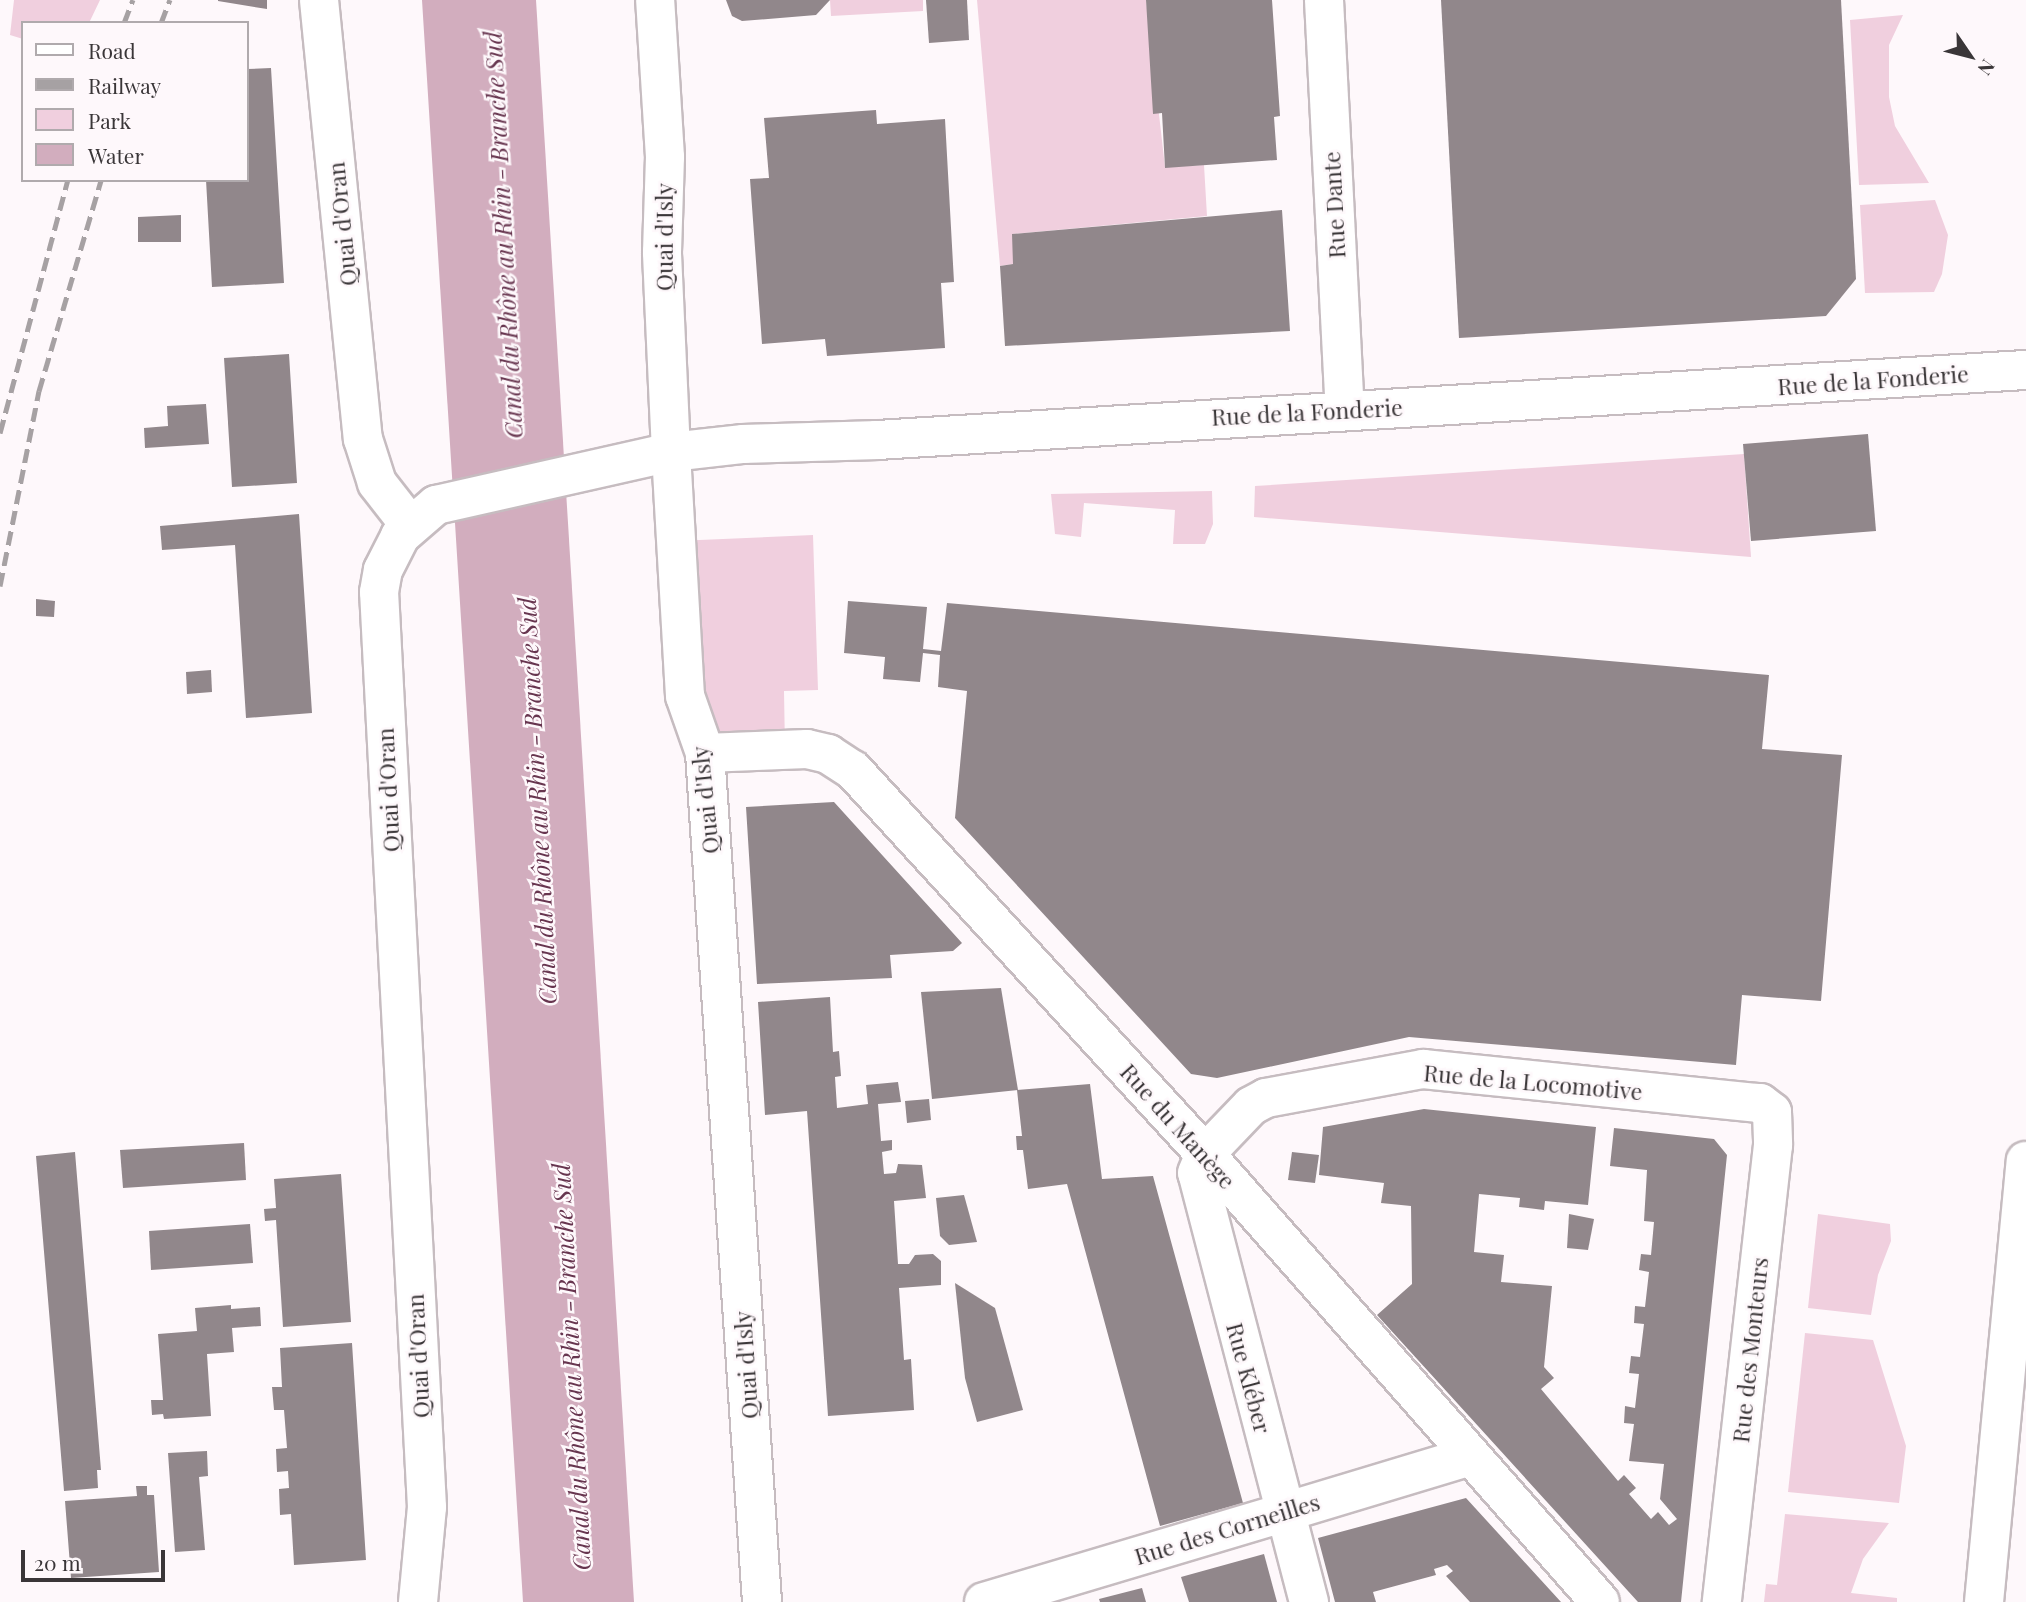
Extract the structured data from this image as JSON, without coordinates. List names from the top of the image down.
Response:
{
  "streets": {
    "street": [
      "Rue Dante",
      "Quai d'Oran",
      "Quai d'Isly",
      "Rue de la Fonderie",
      "Rue de la Locomotive",
      "Rue du Manège",
      "Rue des Monteurs",
      "Rue Kléber",
      "Rue des Corneilles"
    ]
  },
  "crossings": [
    ["Rue Dante", "Rue de la Fonderie"],
    ["Quai d'Oran", "Rue de la Fonderie"],
    ["Quai d'Isly", "Rue de la Fonderie"],
    ["Quai d'Isly", "Rue du Manège"],
    ["Rue de la Locomotive", "Rue du Manège"],
    ["Rue de la Locomotive", "Rue des Monteurs"],
    ["Rue de la Locomotive", "Rue Kléber"],
    ["Rue du Manège", "Rue Kléber"],
    ["Rue du Manège", "Rue des Corneilles"],
    ["Rue Kléber", "Rue des Corneilles"]
  ],
  "water": ["Canal du Rhône au Rhin - Branche Sud"],
  "legend": [
    "Road",
    "Railway",
    "Park",
    "Water"
  ],
  "scale_bar": "20 m",
  "north": "bottom right"
}
